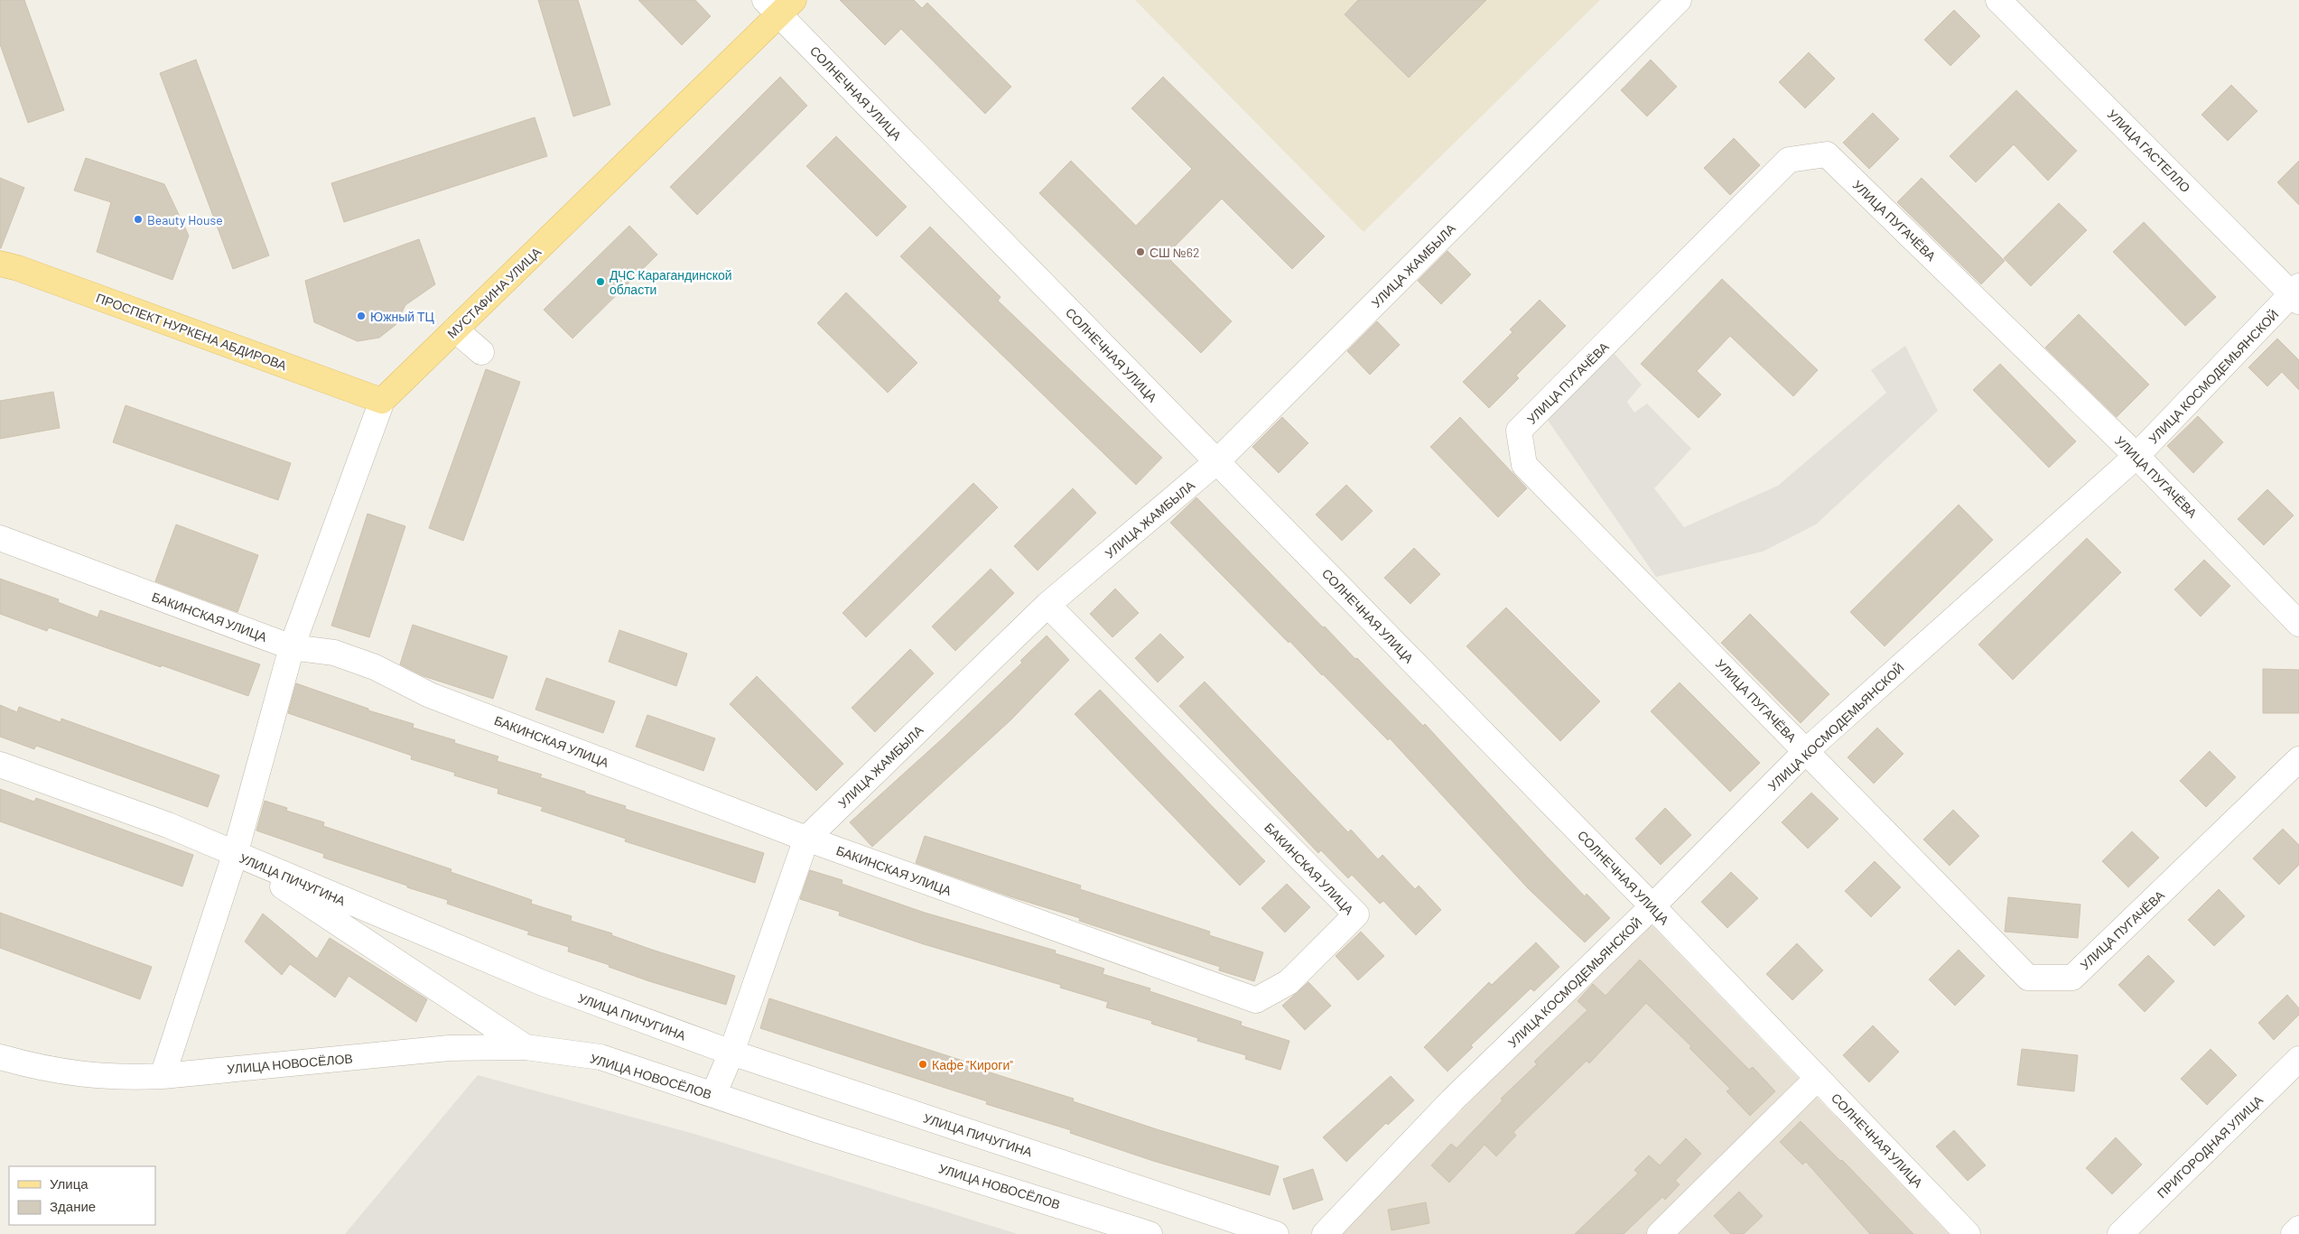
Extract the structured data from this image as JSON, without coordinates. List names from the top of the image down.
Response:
{
  "streets": {
    "main road": ["МУСТАФИНА УЛИЦА", "ПРОСПЕКТ НУРКЕНА АБДИРОВА"],
    "street": [
      "СОЛНЕЧНАЯ УЛИЦА",
      "УЛИЦА ГАСТЕЛЛО",
      "УЛИЦА ПУГАЧЁВА",
      "УЛИЦА ЖАМБЫЛА",
      "УЛИЦА КОСМОДЕМЬЯНСКОЙ",
      "БАКИНСКАЯ УЛИЦА",
      "УЛИЦА ПИЧУГИНА",
      "УЛИЦА НОВОСЁЛОВ",
      "ПРИГОРОДНАЯ УЛИЦА"
    ]
  },
  "crossings": [
    ["СОЛНЕЧНАЯ УЛИЦА", "УЛИЦА ЖАМБЫЛА"],
    ["СОЛНЕЧНАЯ УЛИЦА", "МУСТАФИНА УЛИЦА"],
    ["СОЛНЕЧНАЯ УЛИЦА", "УЛИЦА КОСМОДЕМЬЯНСКОЙ"],
    ["УЛИЦА ГАСТЕЛЛО", "УЛИЦА КОСМОДЕМЬЯНСКОЙ"],
    ["УЛИЦА ПУГАЧЁВА", "УЛИЦА КОСМОДЕМЬЯНСКОЙ"],
    ["УЛИЦА ЖАМБЫЛА", "БАКИНСКАЯ УЛИЦА"],
    ["УЛИЦА ЖАМБЫЛА", "УЛИЦА ПИЧУГИНА"],
    ["УЛИЦА ЖАМБЫЛА", "УЛИЦА НОВОСЁЛОВ"],
    ["МУСТАФИНА УЛИЦА", "ПРОСПЕКТ НУРКЕНА АБДИРОВА"],
    ["МУСТАФИНА УЛИЦА", "БАКИНСКАЯ УЛИЦА"],
    ["МУСТАФИНА УЛИЦА", "УЛИЦА ПИЧУГИНА"],
    ["МУСТАФИНА УЛИЦА", "УЛИЦА НОВОСЁЛОВ"]
  ],
  "places": [
    "Beauty House",
    "СШ №62",
    "ДЧС Карагандинской области",
    "Южный ТЦ",
    "Кафе \"Кироги\""
  ],
  "legend": ["Улица", "Здание"]
}
